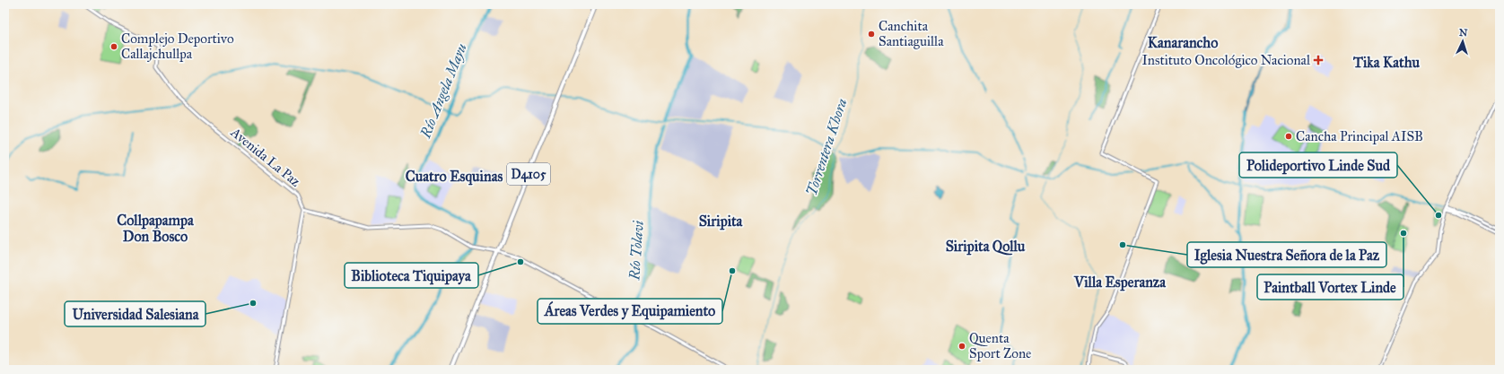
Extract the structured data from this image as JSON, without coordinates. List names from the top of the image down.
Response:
{
  "streets": {
    "main road": ["Avenida La Paz", "D4105"]
  },
  "districts": [
    "Kanarancho",
    "Tika Kathu",
    "Cuatro Esquinas",
    "Collpapampa Don Bosco",
    "Siripita",
    "Siripita Qollu",
    "Villa Esperanza"
  ],
  "water": ["Río Angela Mayu", "Torrentera Khora", "Río Tolavi"],
  "places": {
    "other": [
      "Canchita Santiaguilla",
      "Complejo Deportivo Callajchullpa",
      "Cancha Principal AISB",
      "Polideportivo Linde Sud",
      "Paintball Vortex Linde",
      "Iglesia Nuestra Señora de la Paz",
      "Biblioteca Tiquipaya",
      "Áreas Verdes y Equipamiento",
      "Universidad Salesiana",
      "Quenta Sport Zone"
    ],
    "health": ["Instituto Oncológico Nacional"]
  },
  "north": "top"
}
